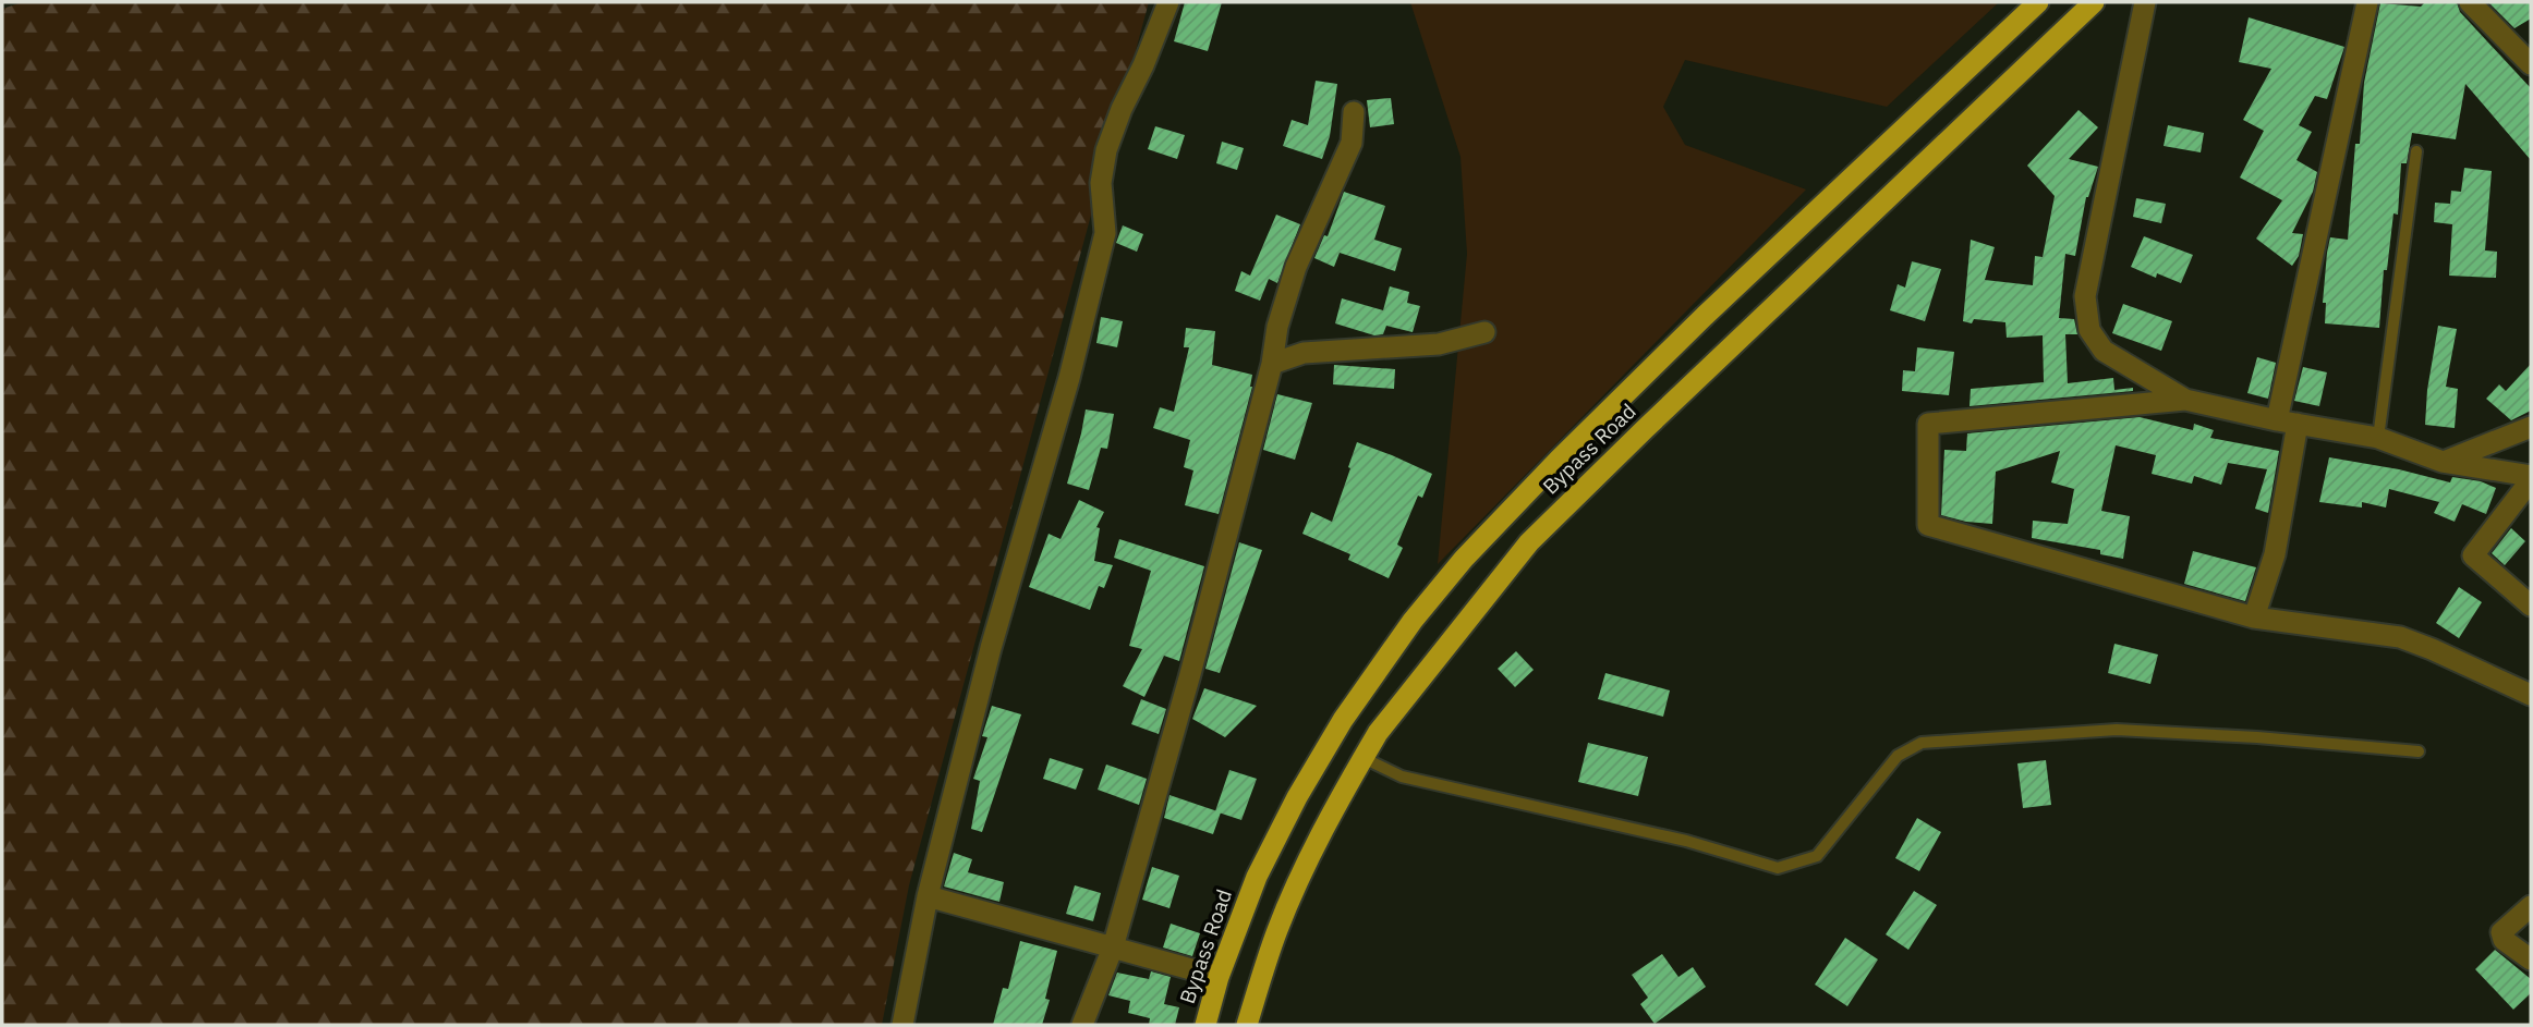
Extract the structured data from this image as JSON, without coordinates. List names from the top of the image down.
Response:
{
  "streets": {
    "highway": ["Bypass Road"]
  }
}
